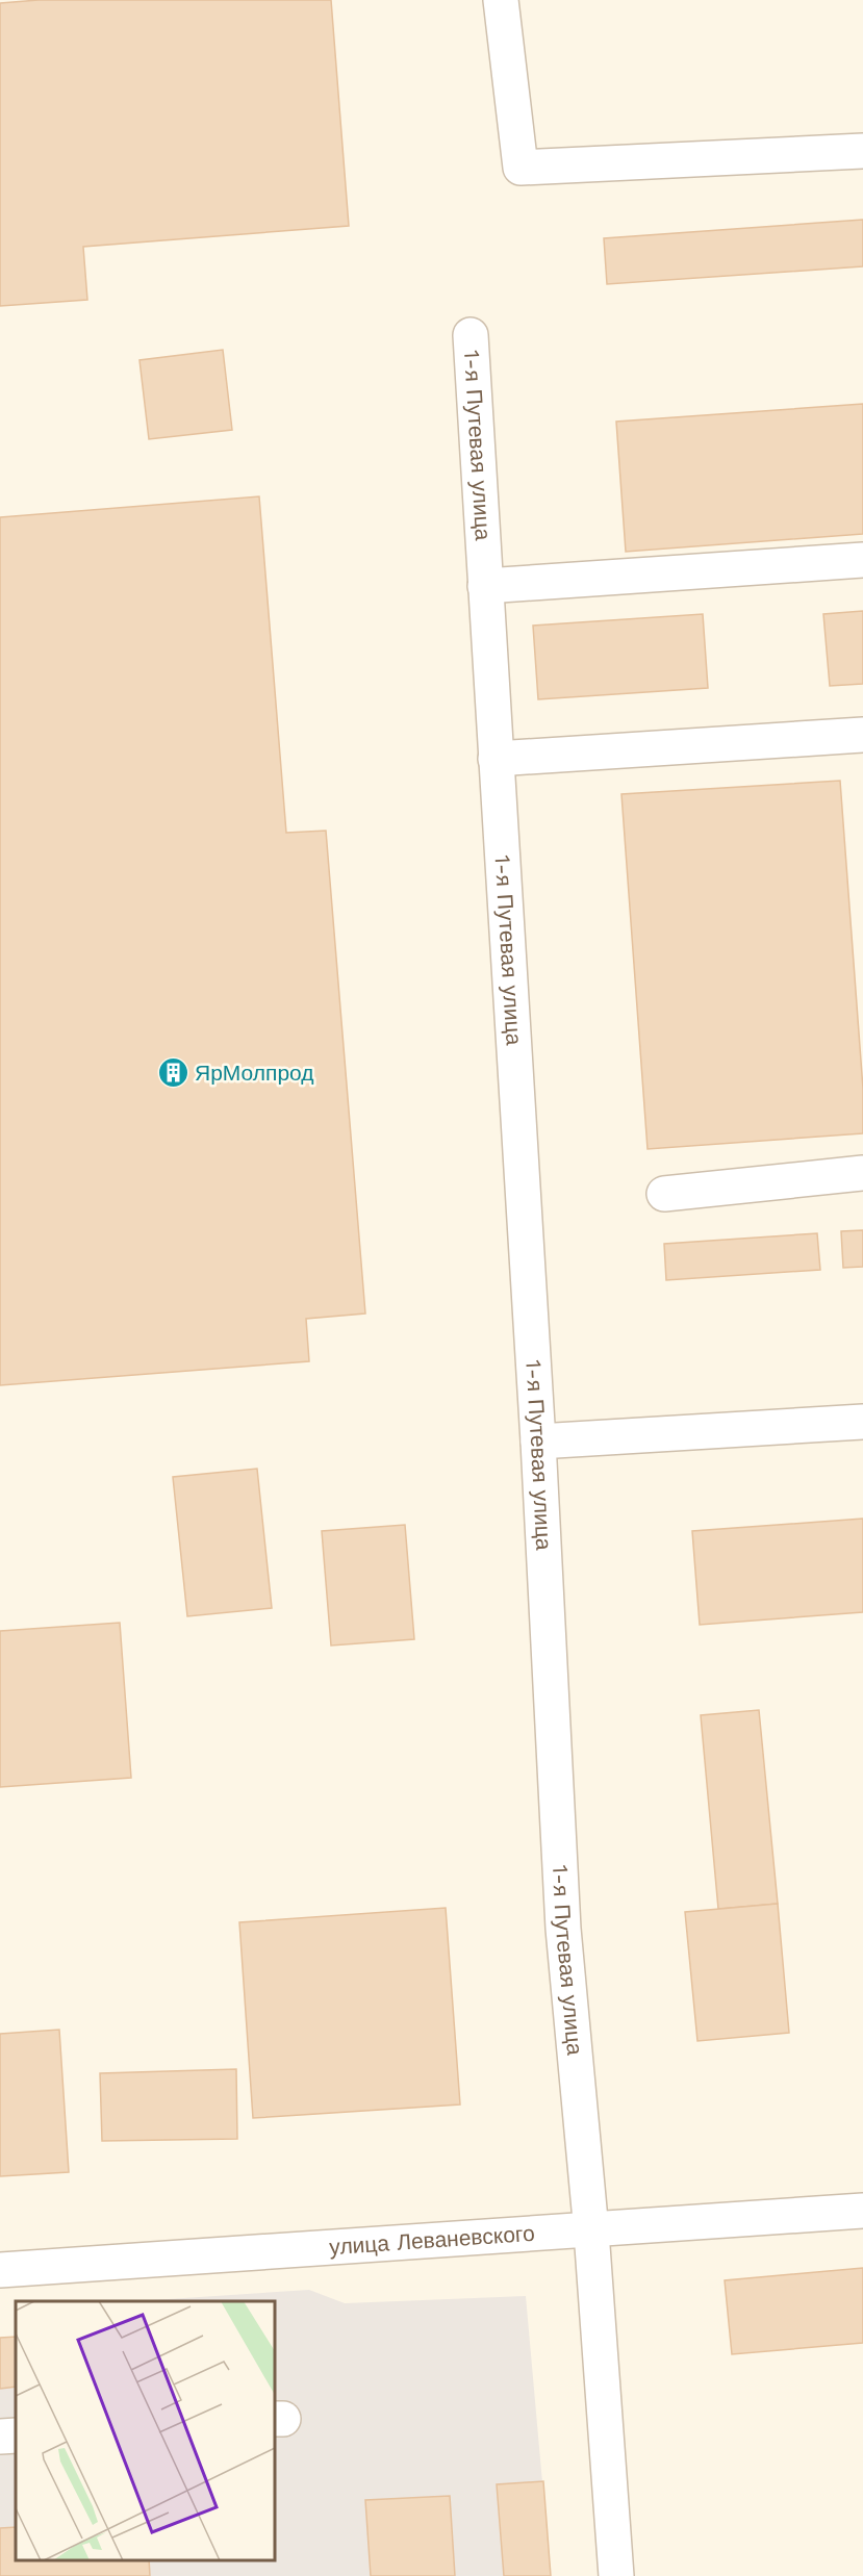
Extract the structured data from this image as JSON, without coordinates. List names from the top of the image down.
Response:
{
  "streets": {
    "street": ["1-я Путевая улица", "улица Леваневского"]
  },
  "crossings": [
    ["1-я Путевая улица", "улица Леваневского"]
  ],
  "places": {
    "building": ["ЯрМолпрод"]
  }
}
